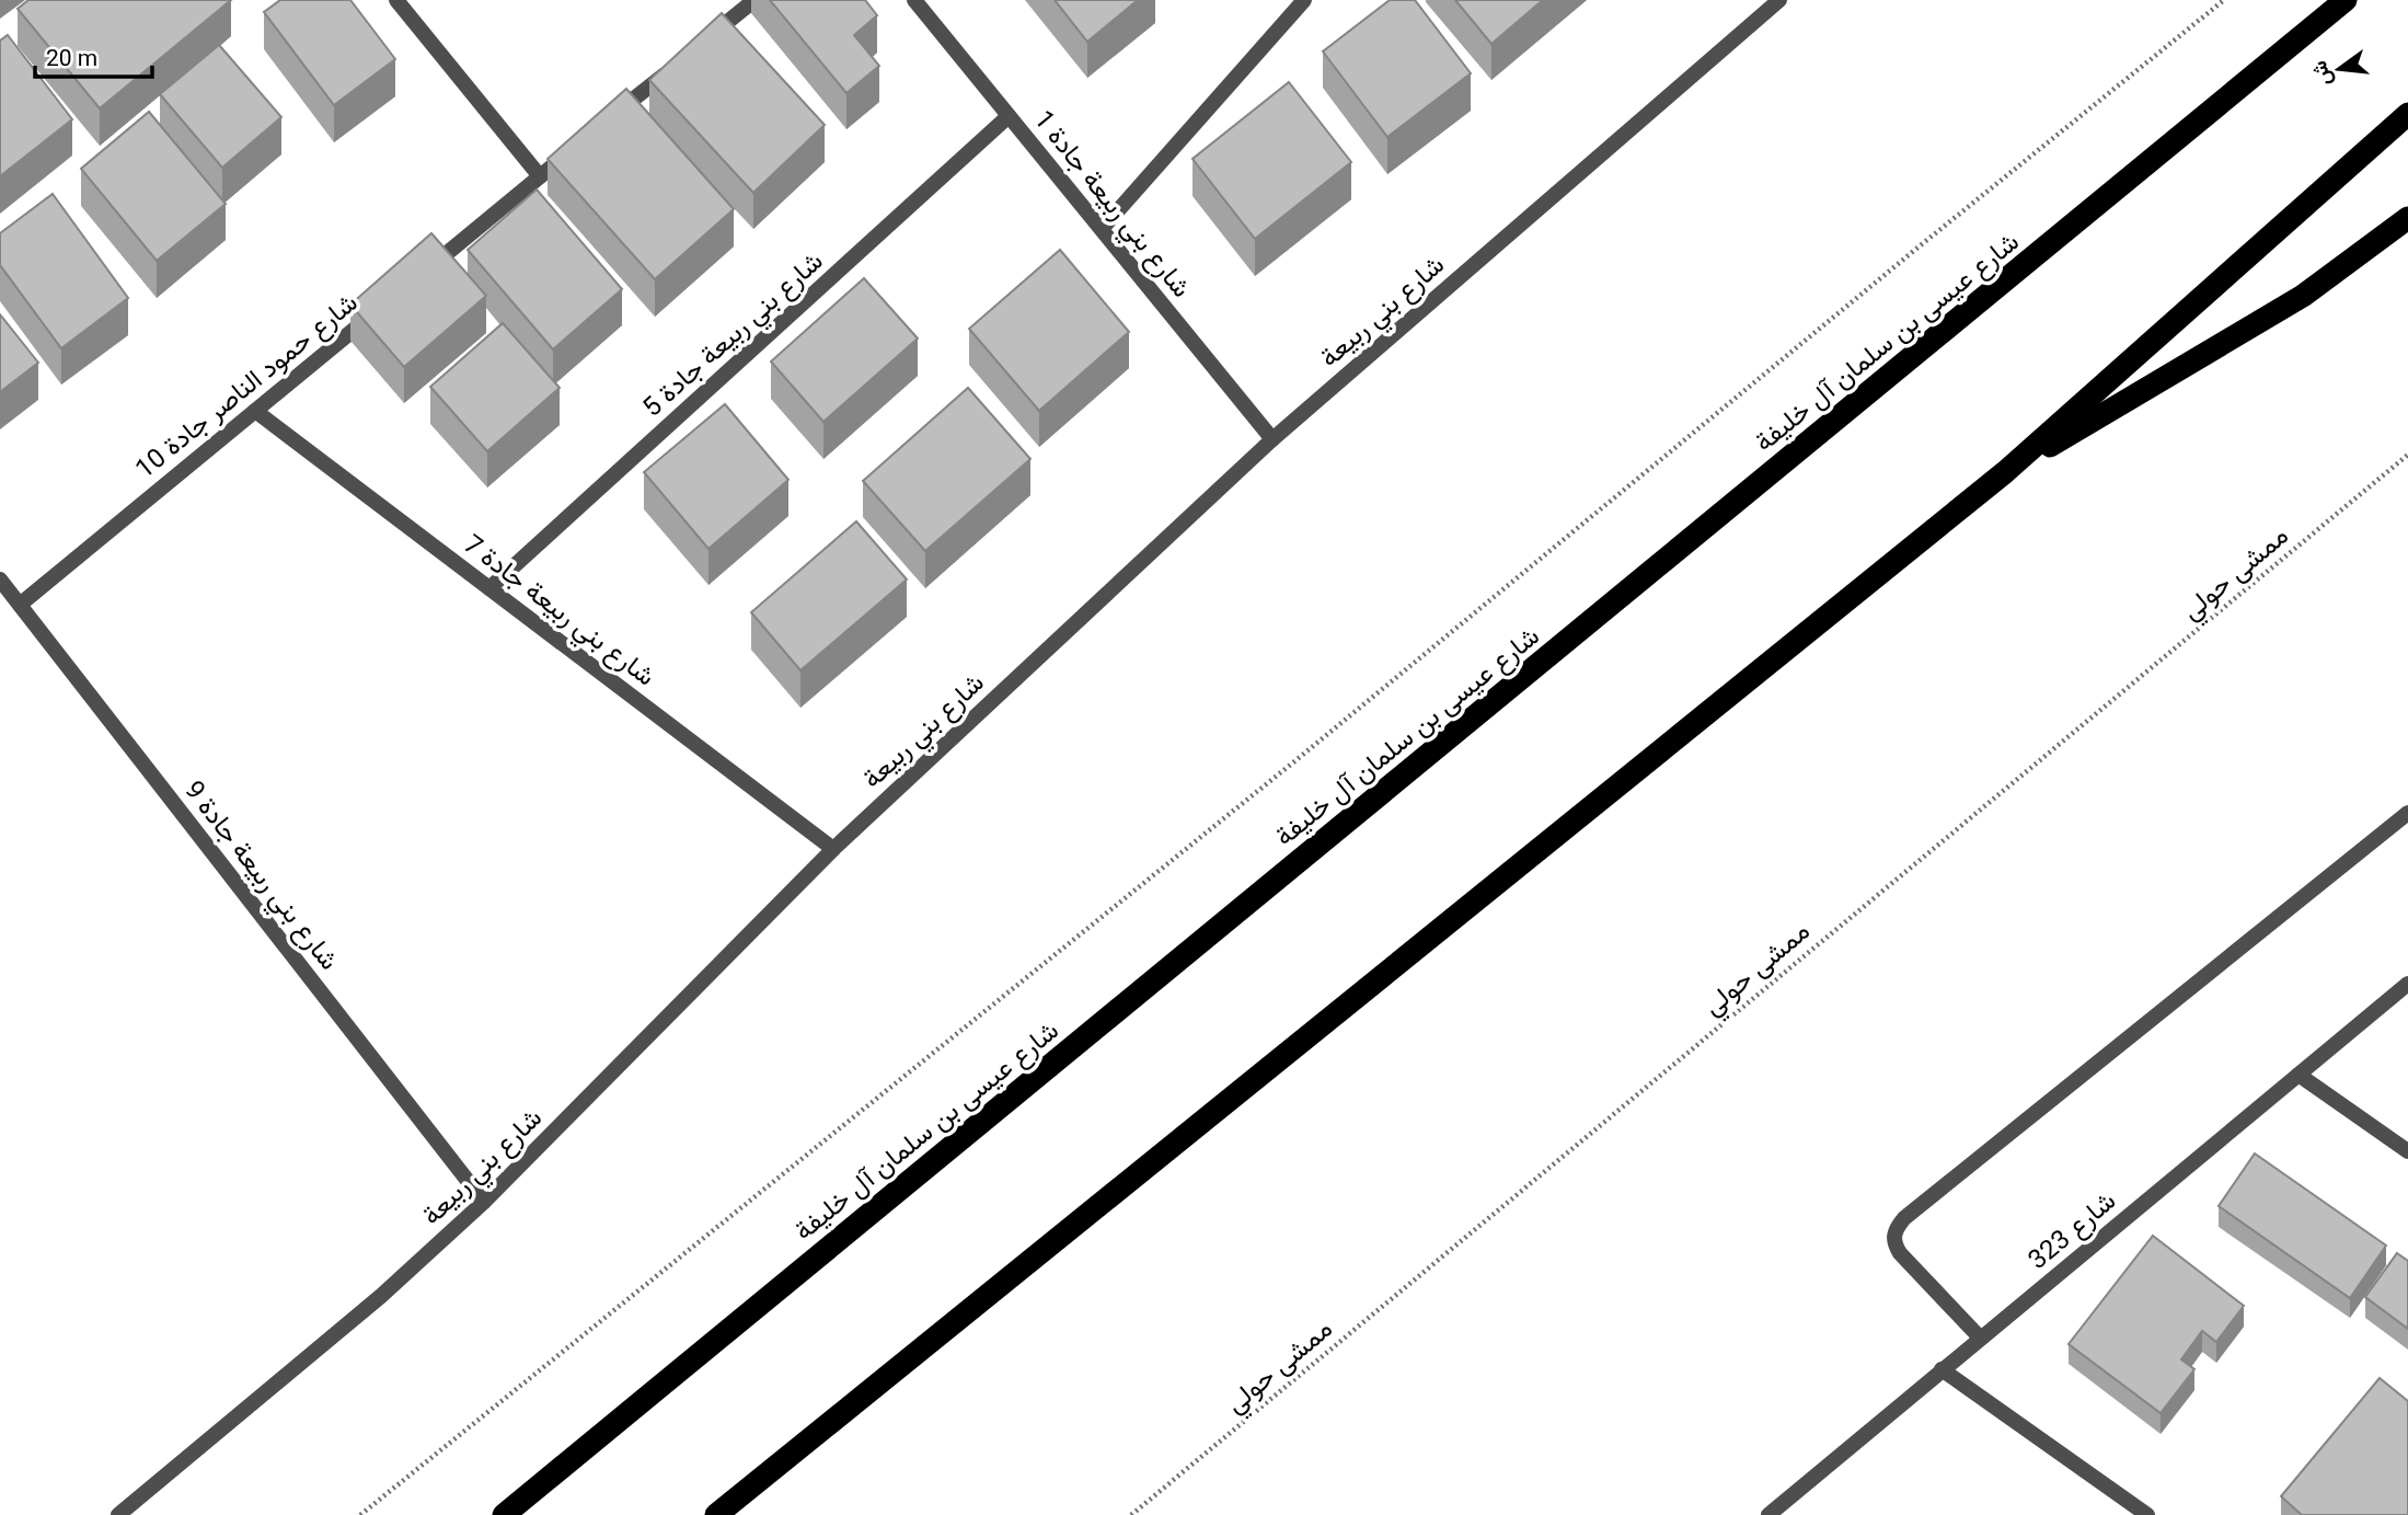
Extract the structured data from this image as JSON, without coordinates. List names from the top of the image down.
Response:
{
  "streets": {
    "highway": ["شارع عيسى بن سلمان آل خليفة"],
    "street": [
      "شارع بني ربيعة جادة 1",
      "شارع بني ربيعة",
      "شارع بني ربيعة جادة 5",
      "شارع حمود الناصر جادة 10",
      "شارع بني ربيعة جادة 7",
      "شارع بني ربيعة جادة 9",
      "شارع 323"
    ],
    "path": ["ممشى حولي"]
  },
  "crossings": [
    ["شارع بني ربيعة جادة 1", "شارع بني ربيعة"],
    ["شارع بني ربيعة جادة 1", "شارع بني ربيعة جادة 5"],
    ["شارع بني ربيعة", "شارع بني ربيعة جادة 7"],
    ["شارع بني ربيعة", "شارع بني ربيعة جادة 9"],
    ["شارع بني ربيعة جادة 5", "شارع بني ربيعة جادة 7"],
    ["شارع حمود الناصر جادة 10", "شارع بني ربيعة جادة 7"],
    ["شارع حمود الناصر جادة 10", "شارع بني ربيعة جادة 9"]
  ],
  "scale_bar": "20 m",
  "north": "left"
}
